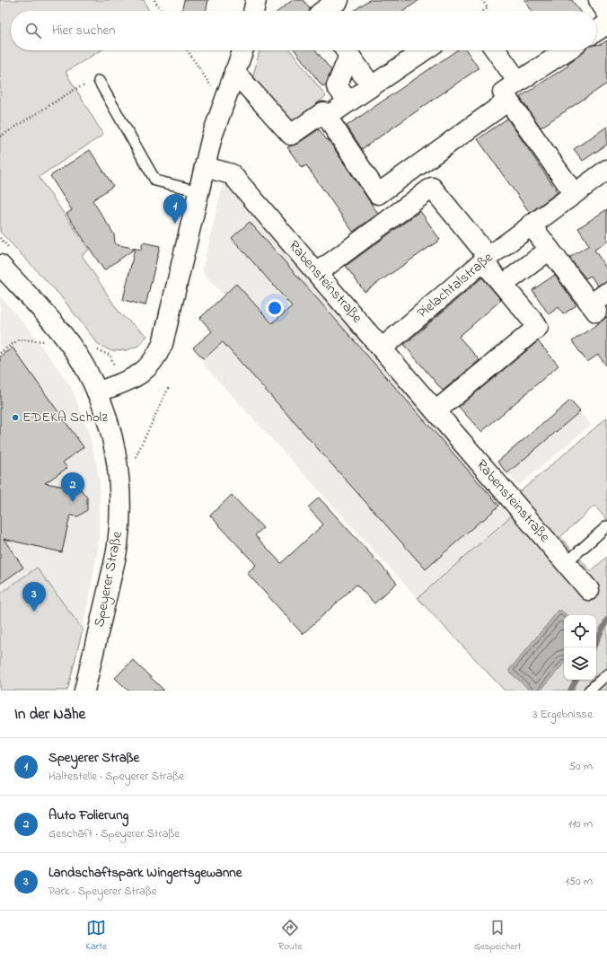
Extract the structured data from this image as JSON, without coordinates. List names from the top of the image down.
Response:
{
  "streets": {
    "street": ["Rabensteinstraße", "Pielachtalstraße", "Speyerer Straße"]
  },
  "crossings": [
    ["Rabensteinstraße", "Pielachtalstraße"]
  ],
  "places": ["EDEKA Scholz"],
  "page": {
    "search": "Hier suchen",
    "pins": ["1", "2", "3"],
    "heading": ["In der Nähe", "3 Ergebnisse"],
    "list": [
      {
        "mark": "1",
        "name": "Speyerer Straße",
        "note": "Haltestelle · Speyerer Straße",
        "value": "50 m"
      },
      {
        "mark": "2",
        "name": "Auto Folierung",
        "note": "Geschäft · Speyerer Straße",
        "value": "110 m"
      },
      {
        "mark": "3",
        "name": "Landschaftspark Wingertsgewanne",
        "note": "Park · Speyerer Straße",
        "value": "150 m"
      }
    ],
    "nav": ["Karte", "Route", "Gespeichert"]
  }
}
